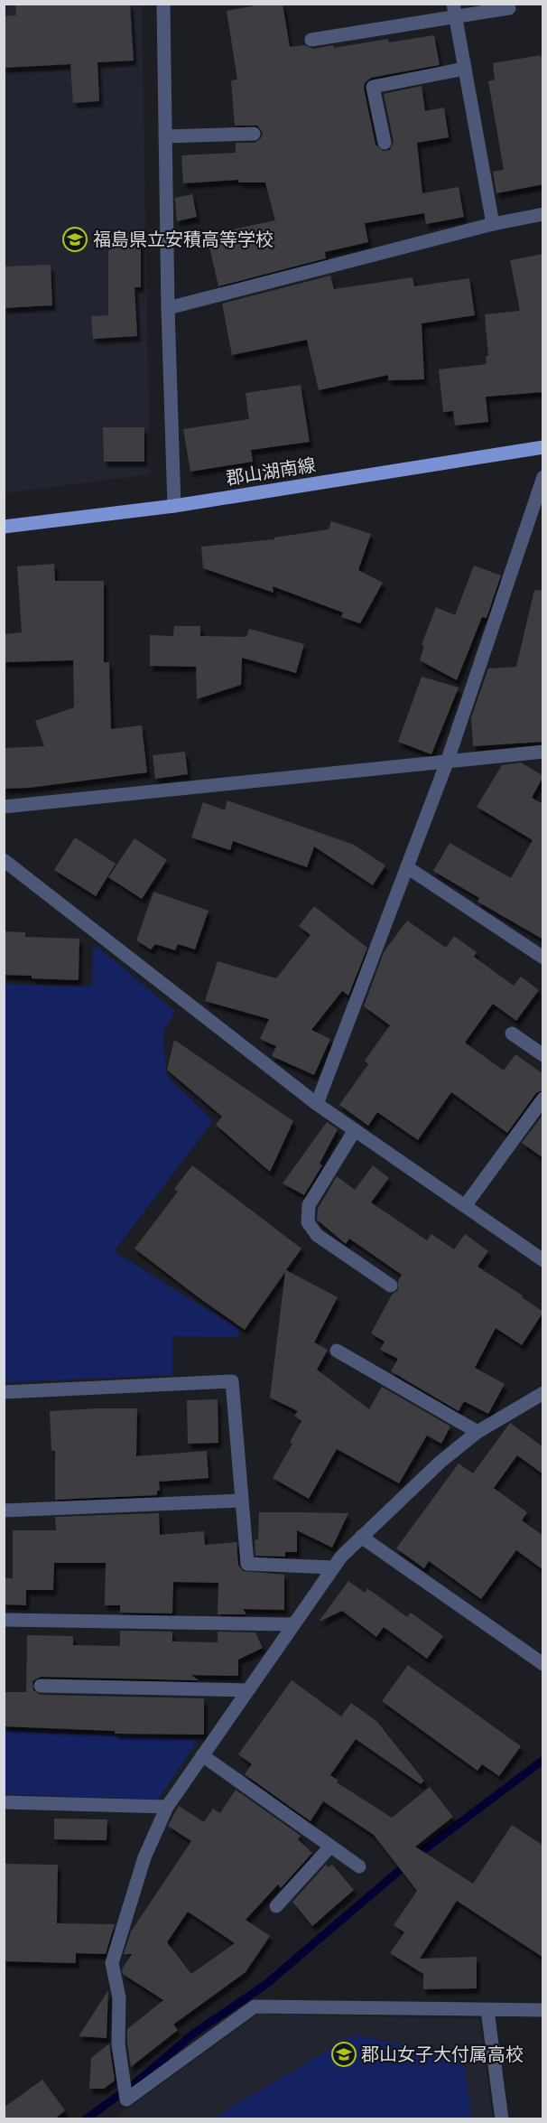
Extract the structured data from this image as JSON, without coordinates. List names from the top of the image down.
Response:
{
  "streets": {
    "main road": ["郡山湖南線"]
  },
  "places": {
    "school or university": ["福島県立安積高等学校", "郡山女子大付属高校"]
  }
}
